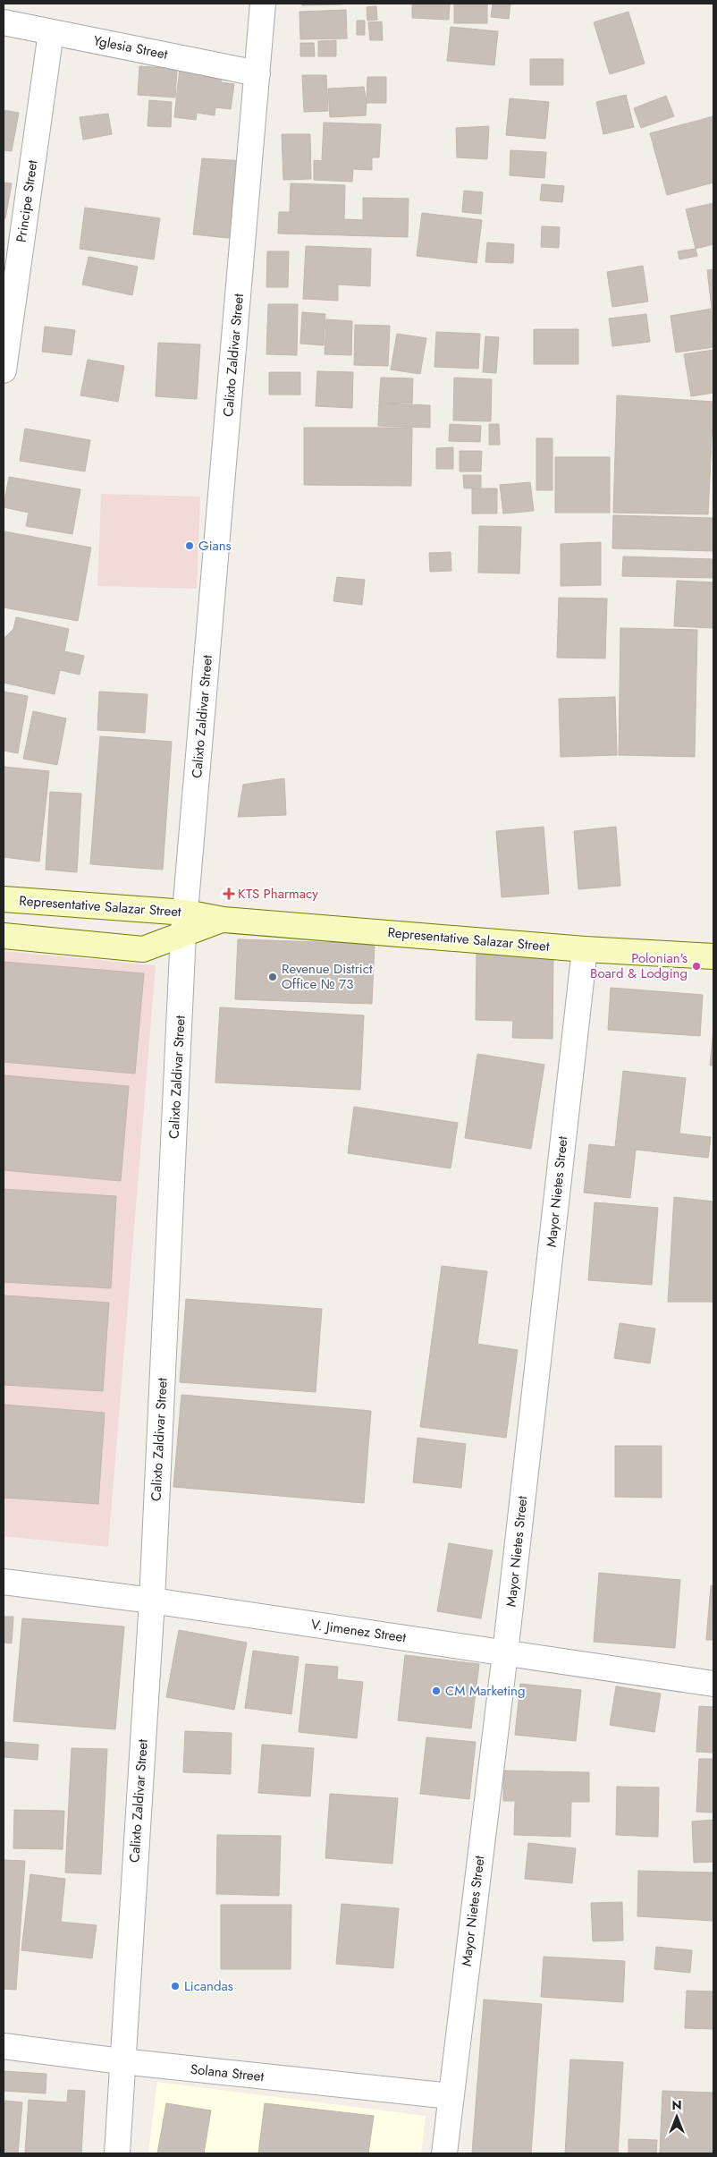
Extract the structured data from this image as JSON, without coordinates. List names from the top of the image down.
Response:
{
  "streets": {
    "street": [
      "Yglesia Street",
      "Principe Street",
      "Calixto Zaldivar Street",
      "Representative Salazar Street",
      "Mayor Nietes Street",
      "V. Jimenez Street",
      "Solana Street"
    ]
  },
  "crossings": [
    ["Yglesia Street", "Principe Street"],
    ["Yglesia Street", "Calixto Zaldivar Street"],
    ["Calixto Zaldivar Street", "Representative Salazar Street"],
    ["Calixto Zaldivar Street", "V. Jimenez Street"],
    ["Calixto Zaldivar Street", "Solana Street"],
    ["Representative Salazar Street", "Mayor Nietes Street"],
    ["Mayor Nietes Street", "V. Jimenez Street"],
    ["Mayor Nietes Street", "Solana Street"]
  ],
  "places": {
    "other": [
      "Gians",
      "Polonian's Board & Lodging",
      "Revenue District Office № 73",
      "CM Marketing",
      "Licandas"
    ],
    "health": ["KTS Pharmacy"]
  },
  "north": "top"
}
